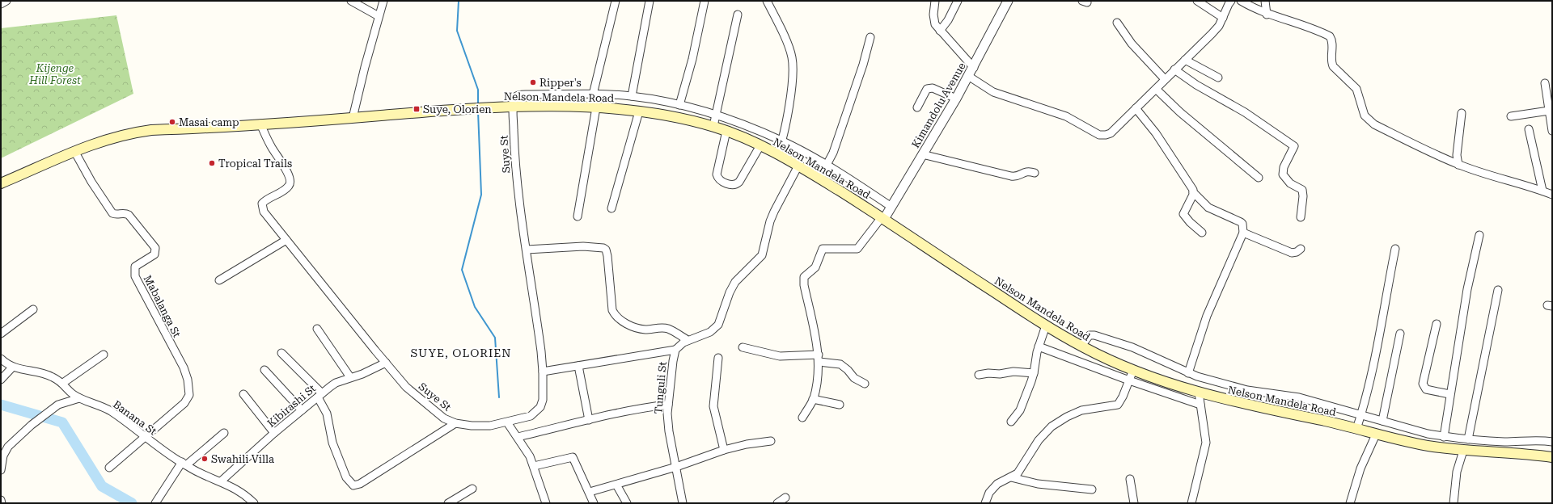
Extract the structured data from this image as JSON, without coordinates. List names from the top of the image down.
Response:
{
  "streets": {
    "main road": ["Nelson Mandela Road"],
    "street": [
      "Kimandolu Avenue",
      "Suye St",
      "Mabalanga St",
      "Tunguli St",
      "Kibirashi St",
      "Banana St"
    ]
  },
  "crossings": [
    ["Nelson Mandela Road", "Kimandolu Avenue"],
    ["Nelson Mandela Road", "Suye St"],
    ["Nelson Mandela Road", "Mabalanga St"],
    ["Nelson Mandela Road", "Tunguli St"],
    ["Suye St", "Kibirashi St"],
    ["Mabalanga St", "Banana St"],
    ["Kibirashi St", "Banana St"]
  ],
  "districts": ["SUYE, OLORIEN"],
  "parks": ["Kijenge Hill Forest"],
  "places": {
    "other": [
      "Ripper's",
      "Masai camp",
      "Tropical Trails",
      "Swahili Villa"
    ],
    "transit": ["Suye, Olorien"]
  }
}
